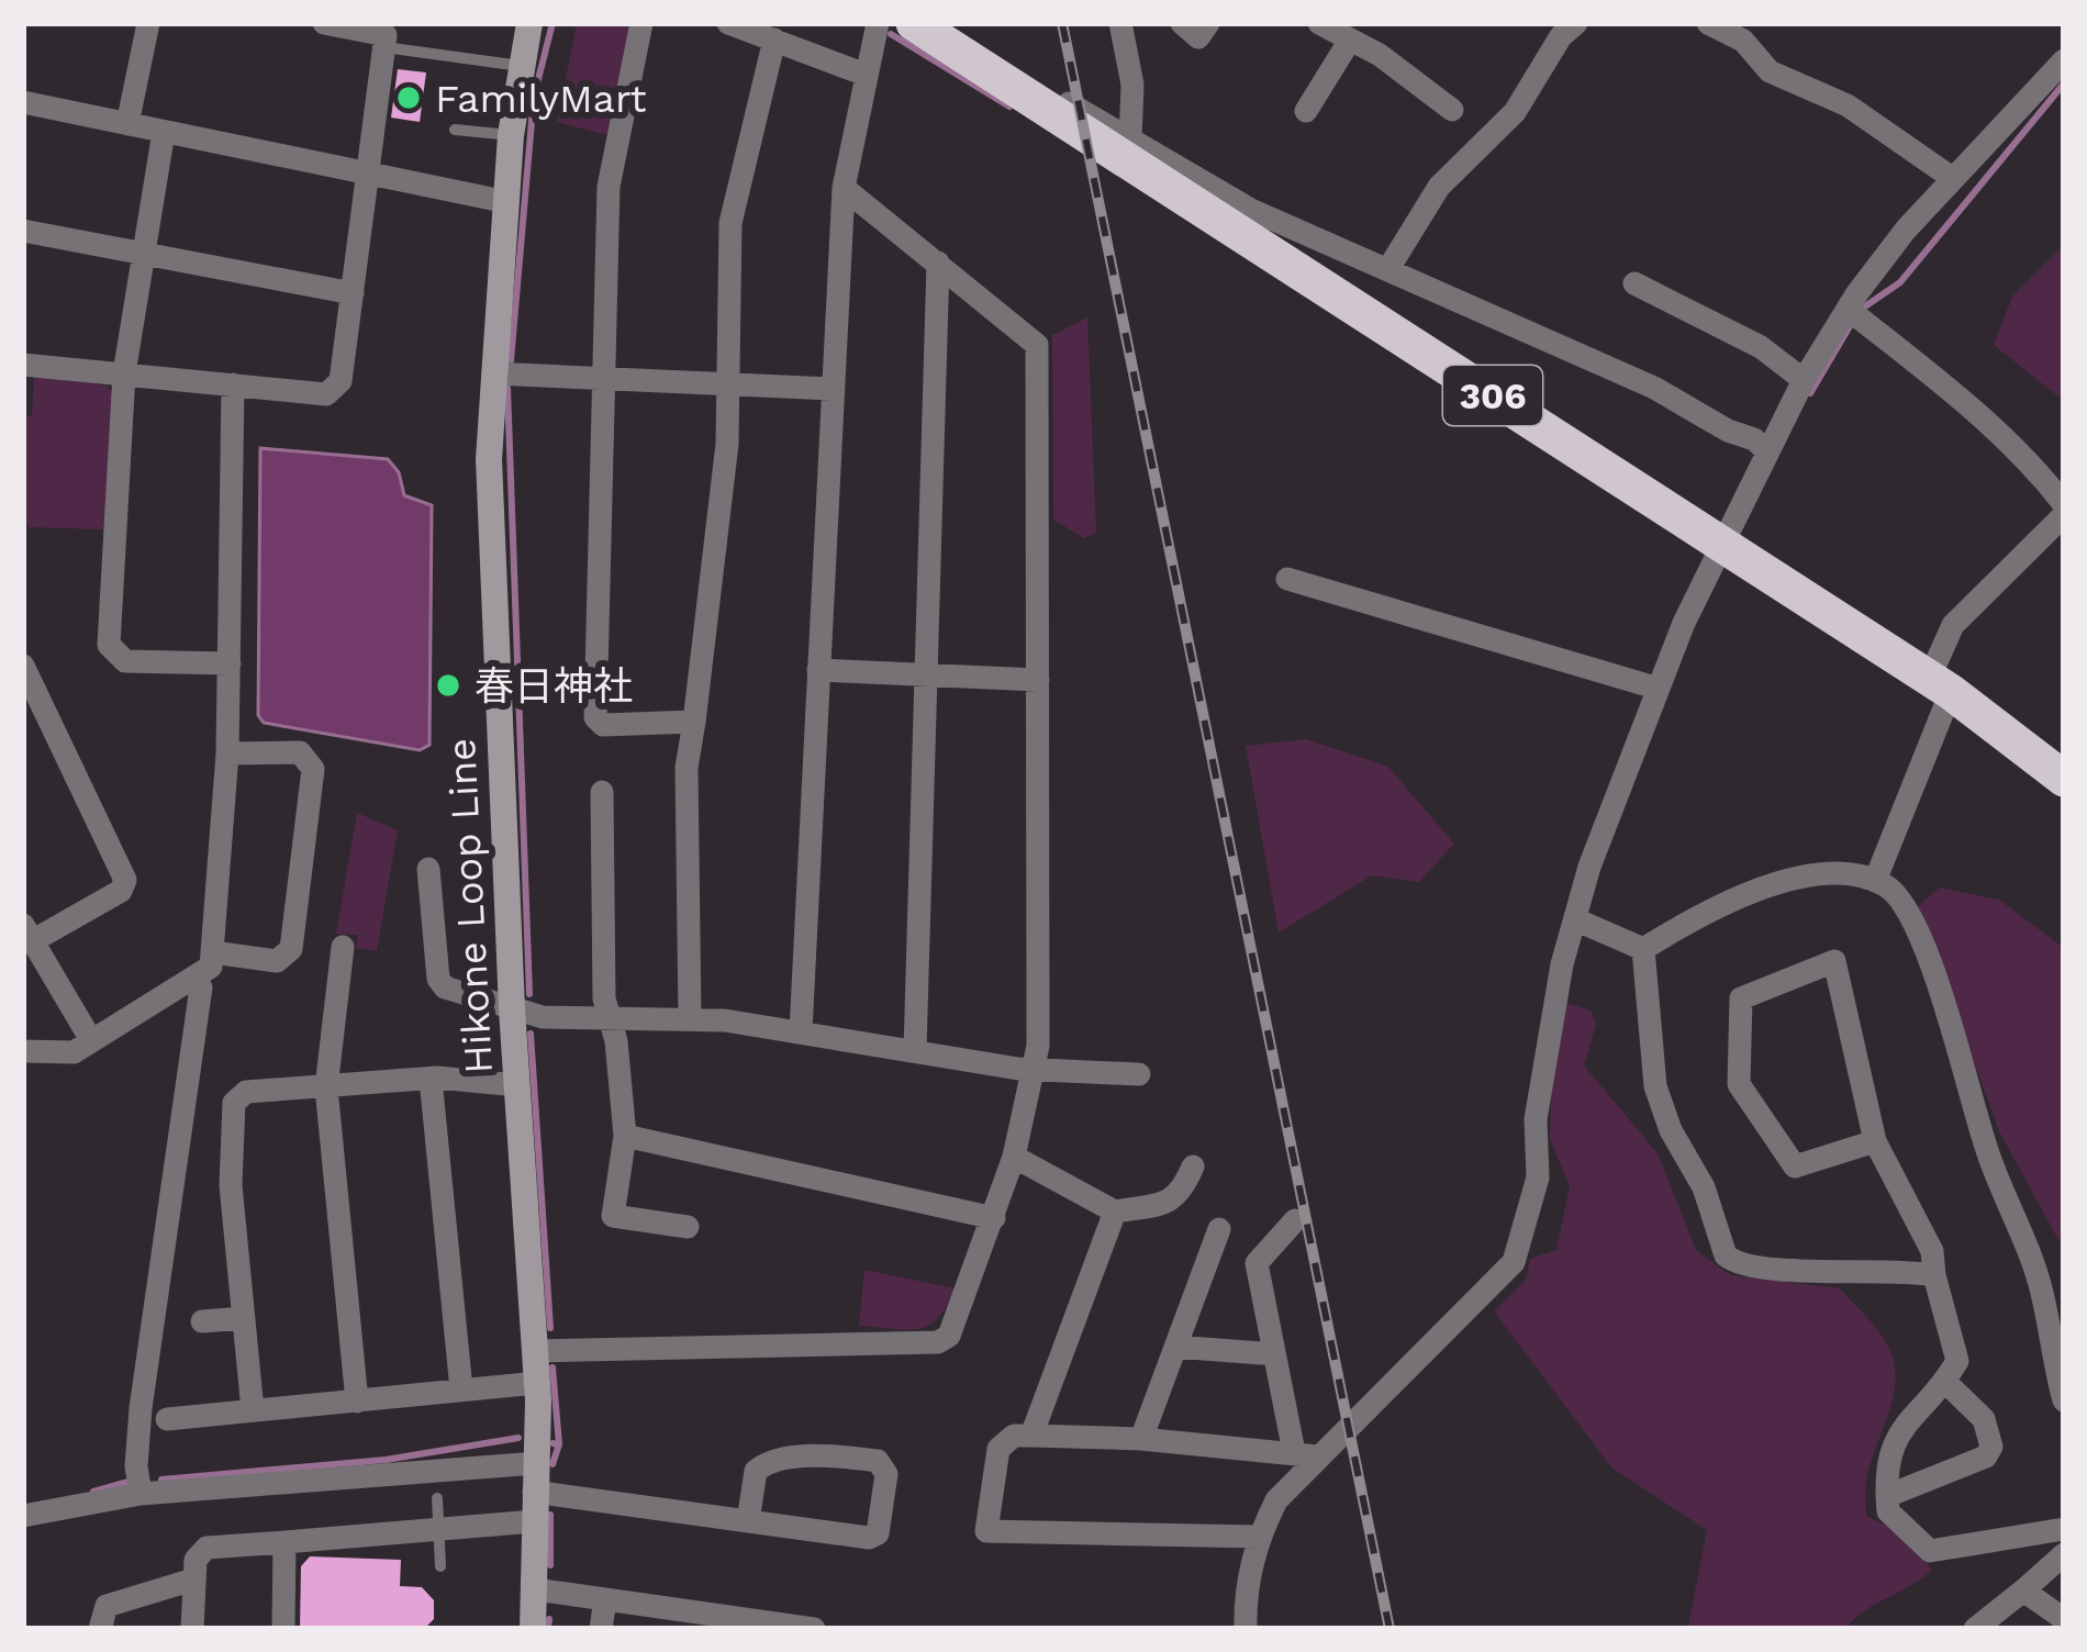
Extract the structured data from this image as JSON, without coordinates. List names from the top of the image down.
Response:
{
  "streets": {
    "highway": ["306"],
    "main road": ["Hikone Loop Line"]
  },
  "places": ["FamilyMart", "春日神社"]
}
